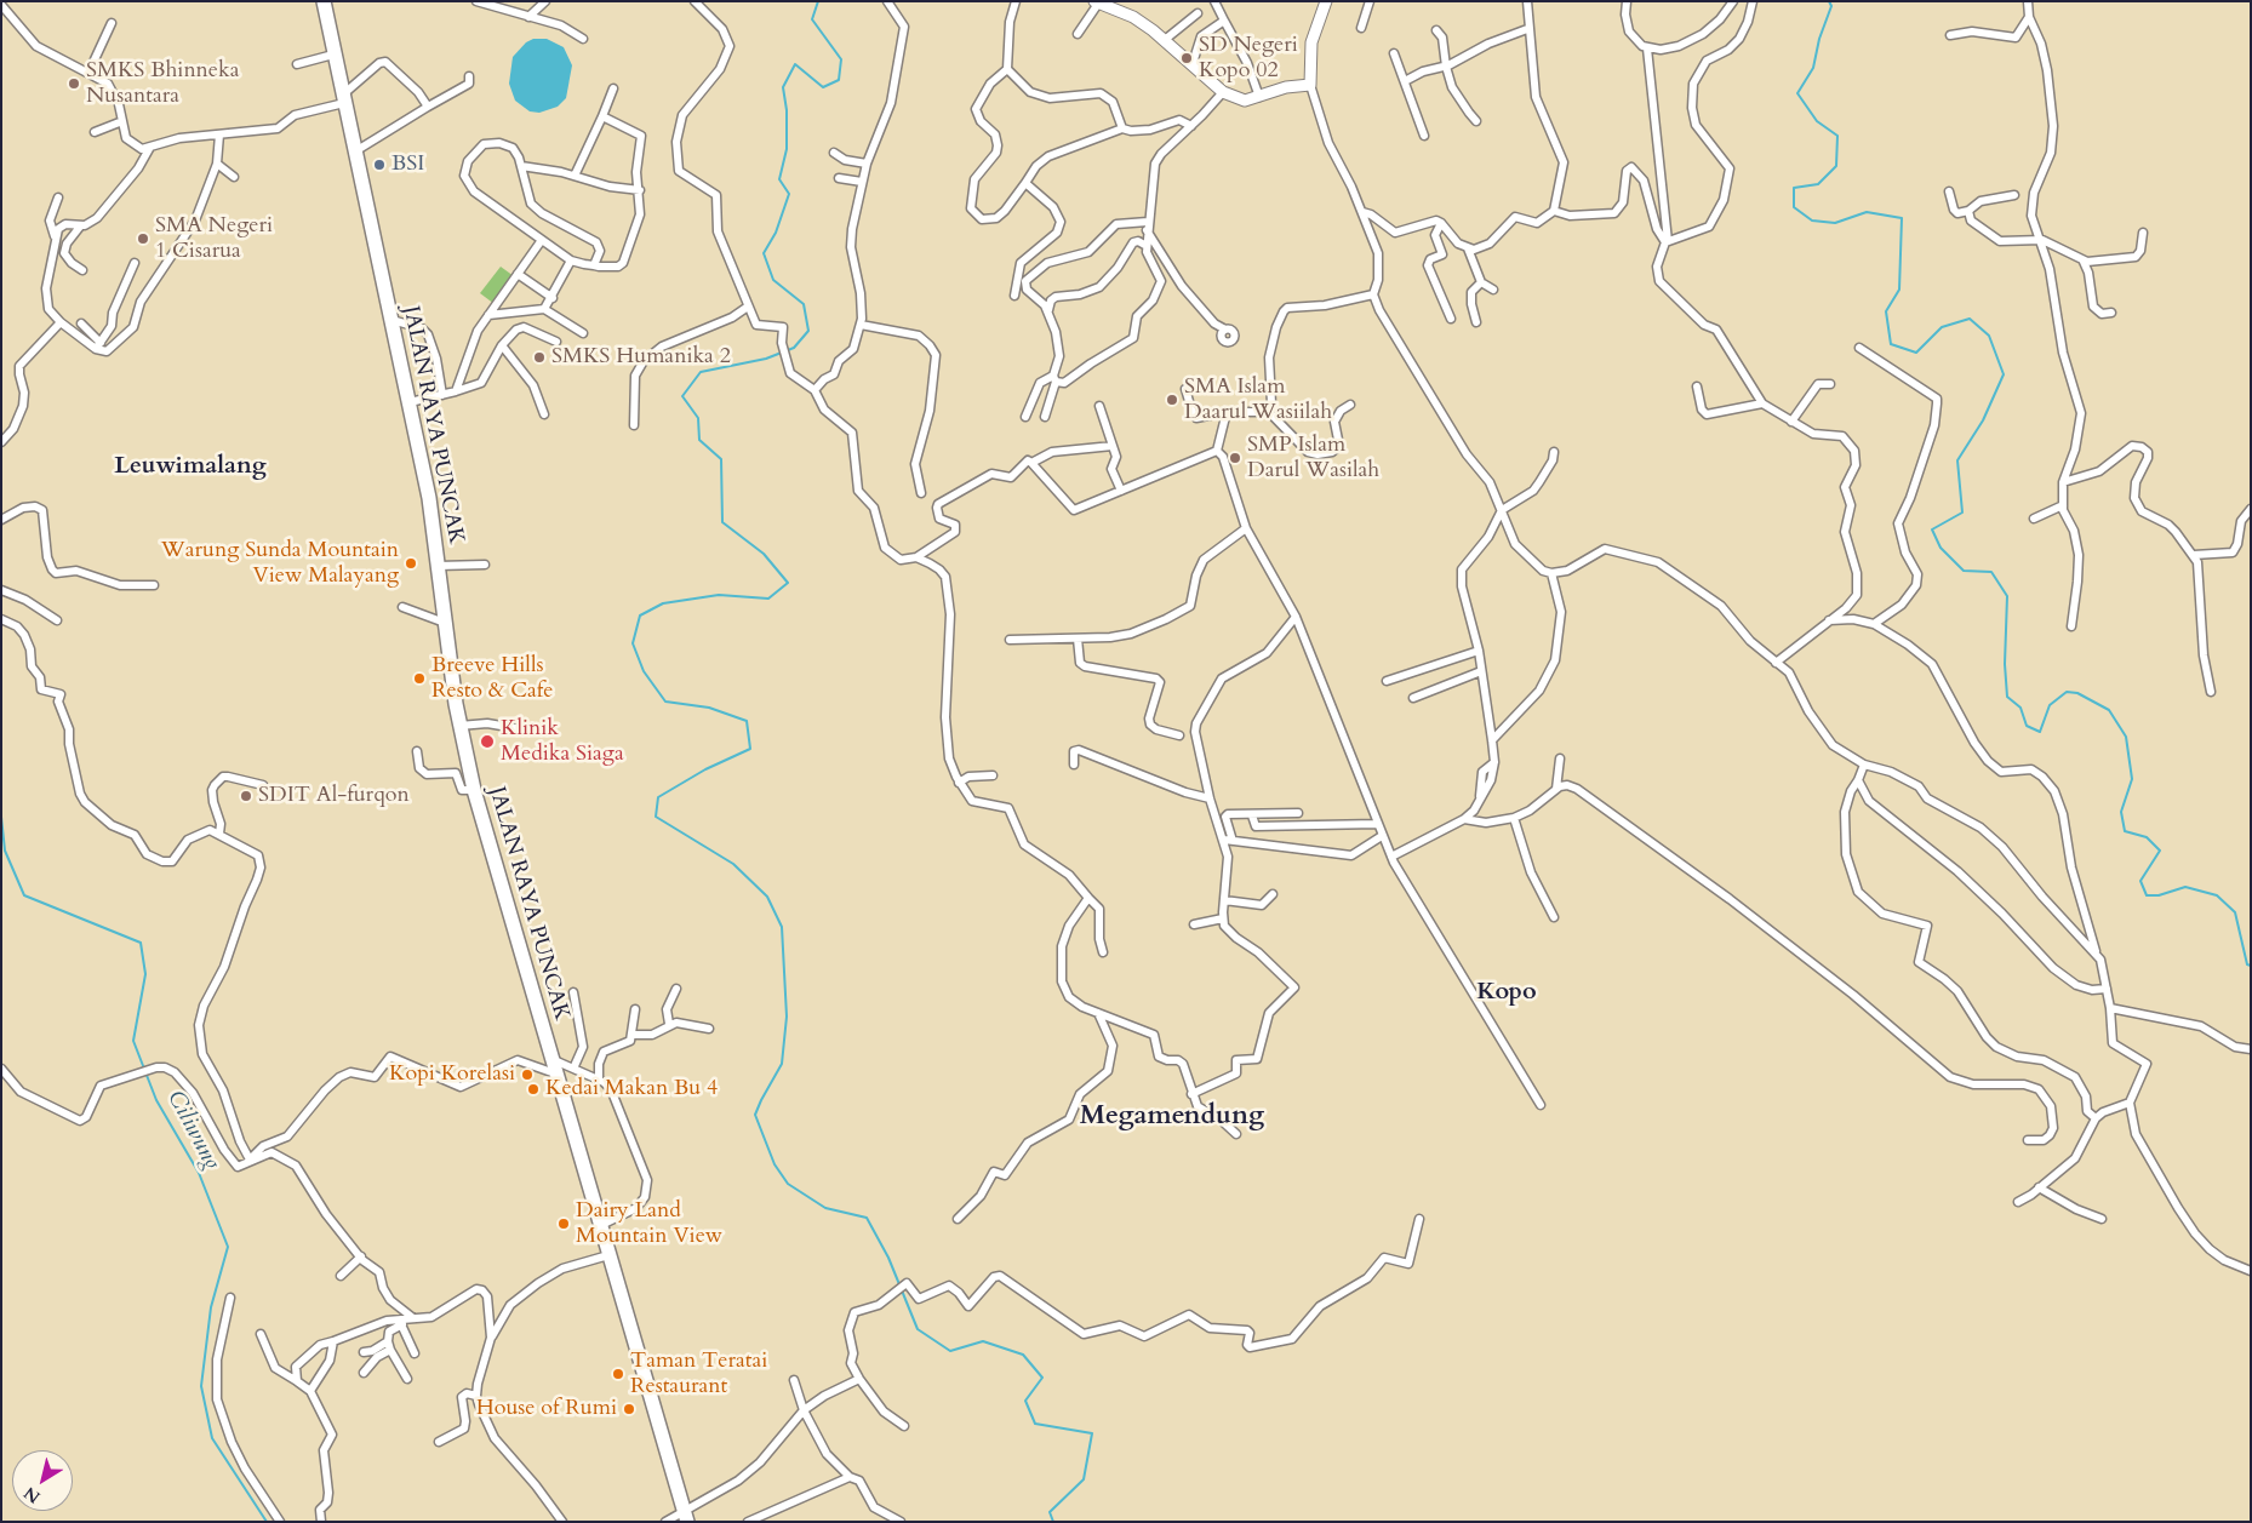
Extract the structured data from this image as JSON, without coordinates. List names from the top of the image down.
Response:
{
  "streets": {
    "highway": ["JALAN RAYA PUNCAK"]
  },
  "districts": ["Leuwimalang", "Kopo", "Megamendung"],
  "water": ["Ciliwung"],
  "places": [
    "SD Negeri Kopo 02",
    "SMKS Bhinneka Nusantara",
    "BSI",
    "SMA Negeri 1 Cisarua",
    "SMKS Humanika 2",
    "SMA Islam Daarul Wasiilah",
    "SMP Islam Darul Wasilah",
    "Warung Sunda Mountain View Malayang",
    "Breeve Hills Resto & Cafe",
    "Klinik Medika Siaga",
    "SDIT Al-furqon",
    "Kopi Korelasi",
    "Kedai Makan Bu 4",
    "Dairy Land Mountain View",
    "Taman Teratai Restaurant",
    "House of Rumi"
  ],
  "north": "bottom left"
}
